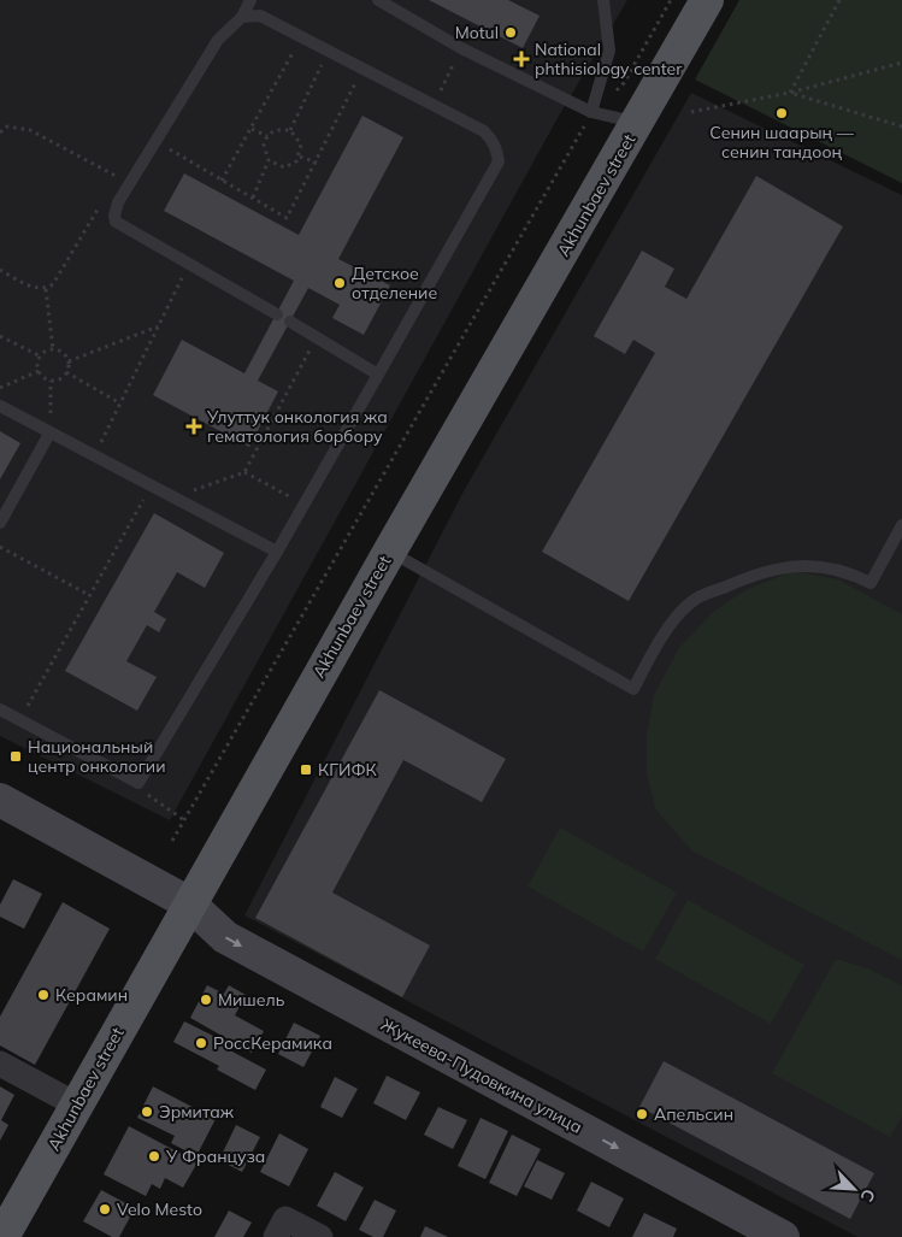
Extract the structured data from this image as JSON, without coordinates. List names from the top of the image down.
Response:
{
  "streets": {
    "main road": ["Akhunbaev street", "Жукеева-Пудовкина улица"]
  },
  "crossings": [
    ["Akhunbaev street", "Жукеева-Пудовкина улица"]
  ],
  "one_way": ["Жукеева-Пудовкина улица"],
  "places": {
    "other": [
      "Motul",
      "Сенин шаарың — сенин тандооң",
      "Детское отделение",
      "Керамин",
      "Мишель",
      "РоссКерамика",
      "Эрмитаж",
      "Апельсин",
      "У Француза",
      "Velo Mesto"
    ],
    "health": ["National phthisiology center", "Улуттук онкология жа гематология борбору"],
    "transit": ["Национальный центр онкологии", "КГИФК"]
  },
  "north": "bottom right"
}
